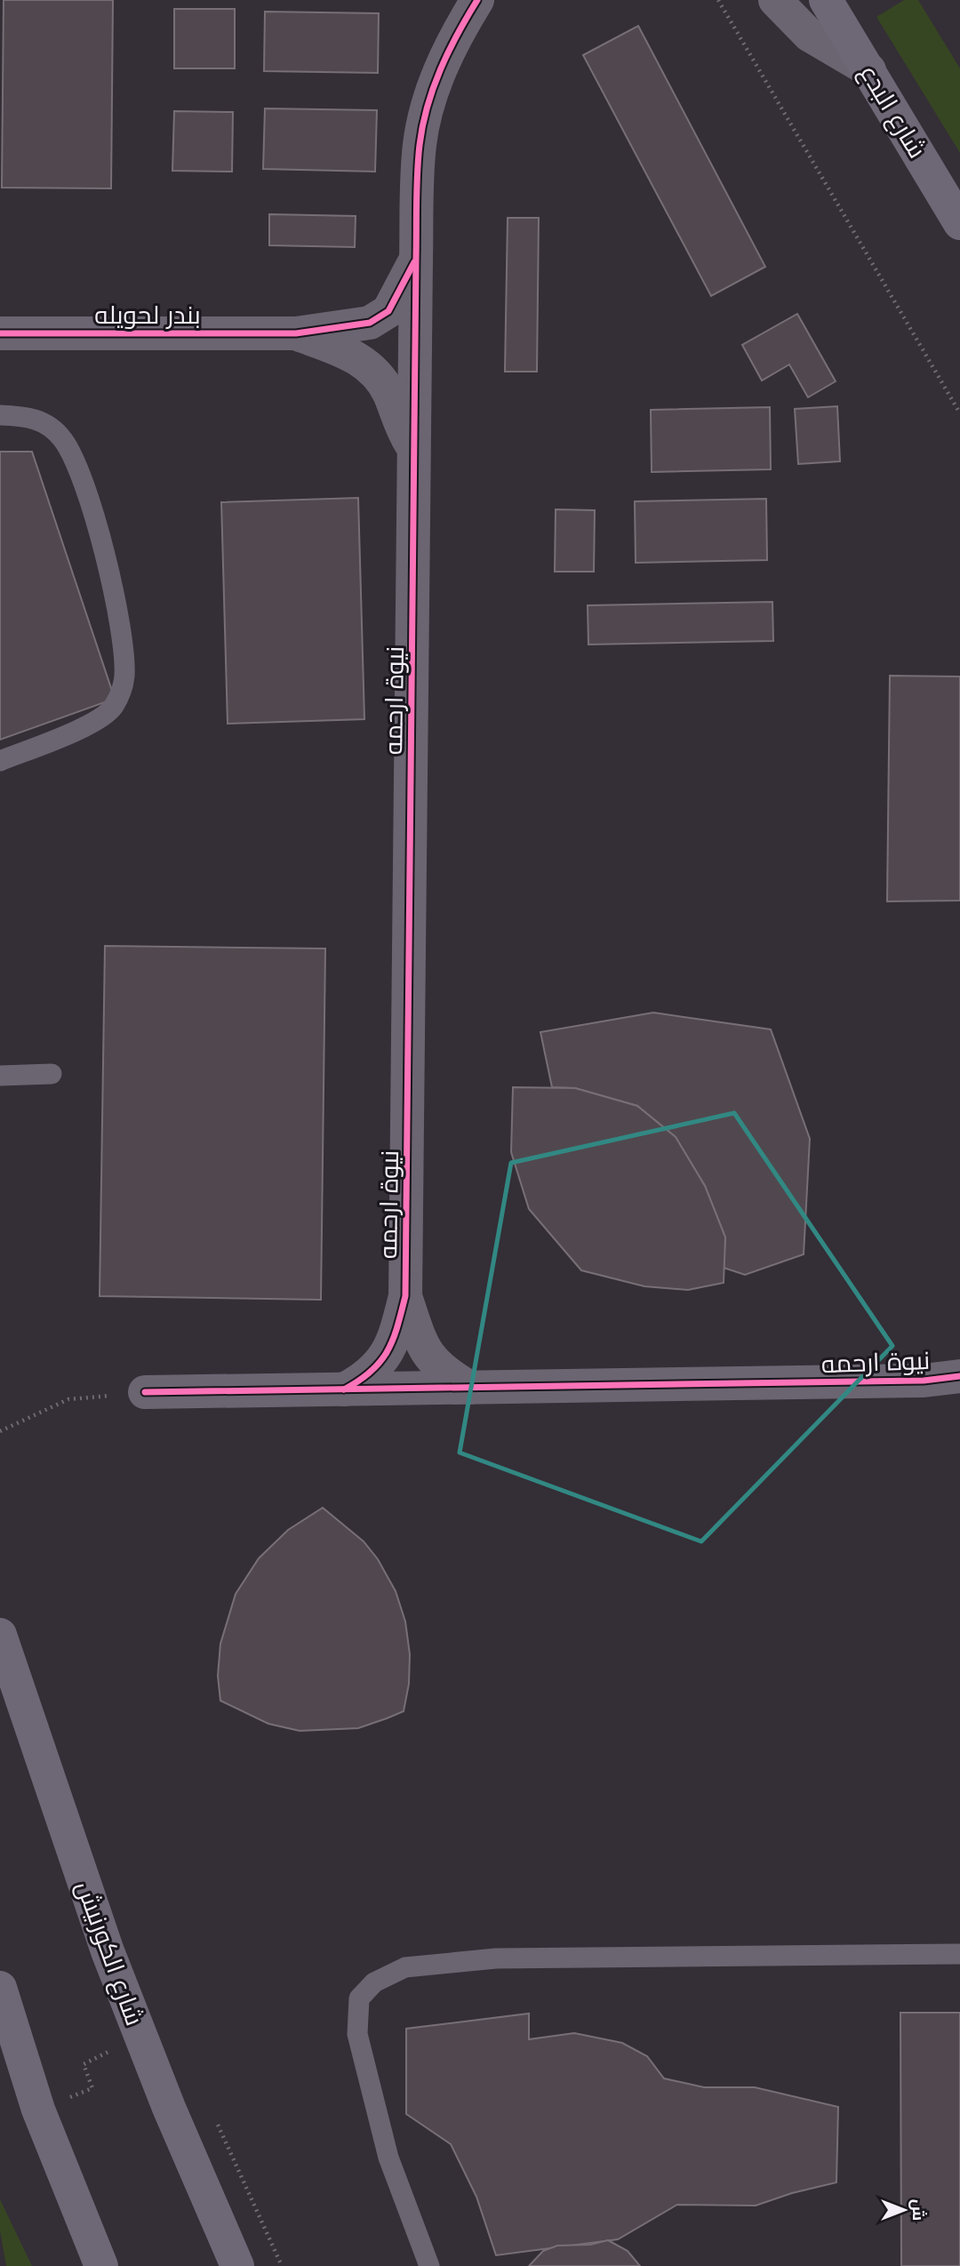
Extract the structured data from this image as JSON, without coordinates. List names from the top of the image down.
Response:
{
  "streets": {
    "main road": ["شارع البدع", "شارع الكورنيش"],
    "street": ["بندر لحويله", "نيوة ارحمه"]
  },
  "north": "right"
}
